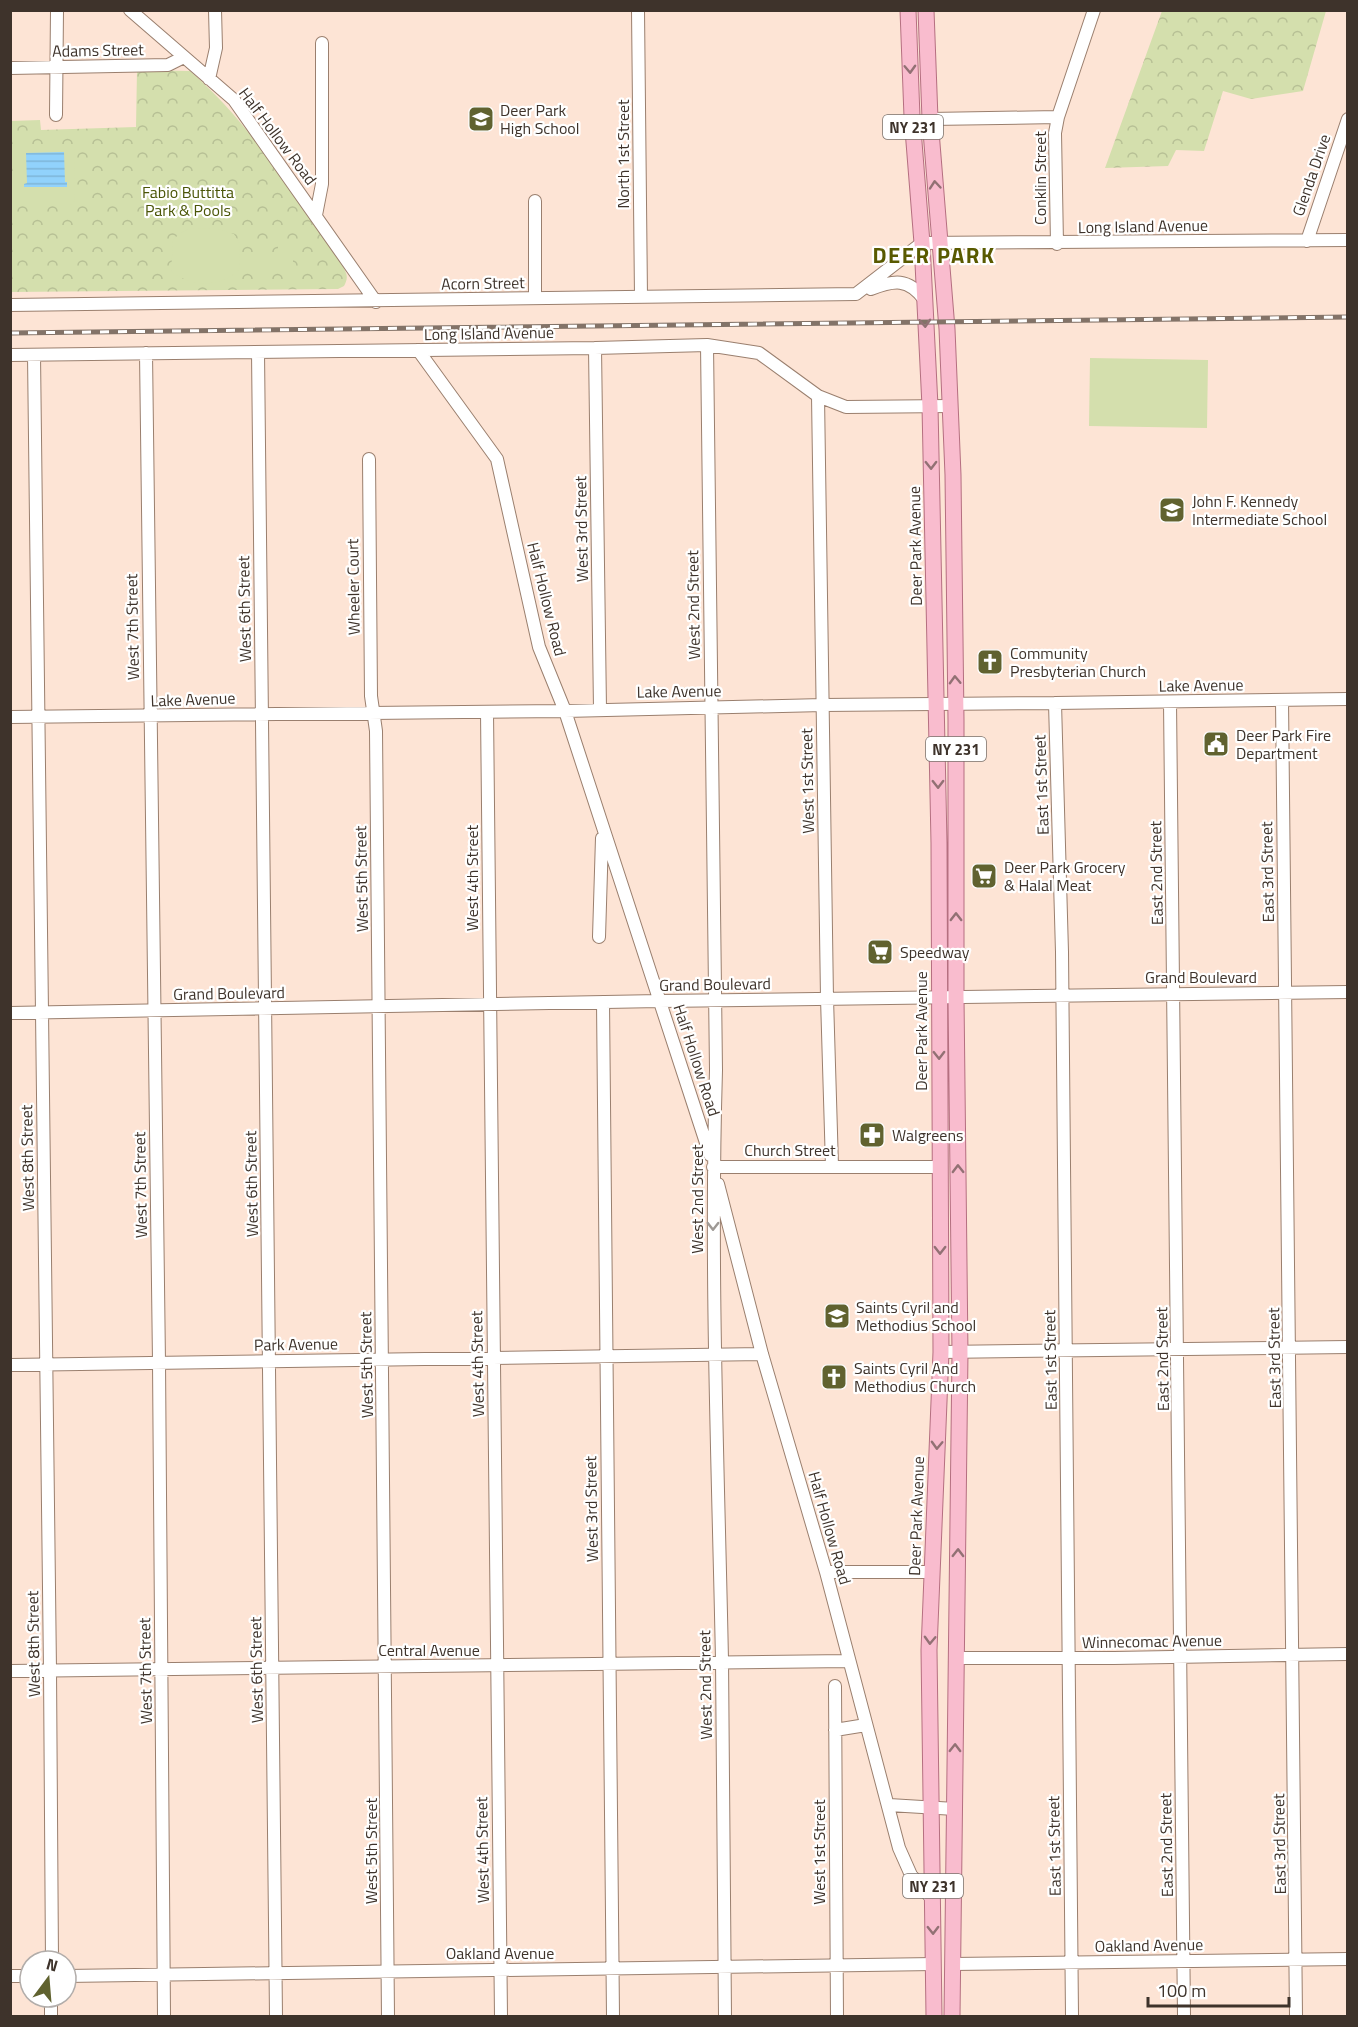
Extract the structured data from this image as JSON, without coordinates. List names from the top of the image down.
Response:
{
  "streets": {
    "main road": ["NY 231", "Deer Park Avenue"],
    "street": [
      "Adams Street",
      "Half Hollow Road",
      "North 1st Street",
      "Glenda Drive",
      "Conklin Street",
      "Long Island Avenue",
      "Acorn Street",
      "West 3rd Street",
      "Wheeler Court",
      "West 2nd Street",
      "West 6th Street",
      "West 7th Street",
      "Lake Avenue",
      "West 1st Street",
      "East 1st Street",
      "East 3rd Street",
      "East 2nd Street",
      "West 4th Street",
      "West 5th Street",
      "Grand Boulevard",
      "Church Street",
      "West 8th Street",
      "Park Avenue",
      "Winnecomac Avenue",
      "Central Avenue",
      "Oakland Avenue"
    ]
  },
  "crossings": [
    ["Adams Street", "Half Hollow Road"],
    ["NY 231", "Long Island Avenue"],
    ["NY 231", "Lake Avenue"],
    ["NY 231", "Grand Boulevard"],
    ["NY 231", "Winnecomac Avenue"],
    ["NY 231", "Oakland Avenue"],
    ["Half Hollow Road", "Long Island Avenue"],
    ["Half Hollow Road", "Acorn Street"],
    ["Half Hollow Road", "Deer Park Avenue"],
    ["Half Hollow Road", "West 2nd Street"],
    ["Half Hollow Road", "Lake Avenue"],
    ["Half Hollow Road", "Grand Boulevard"],
    ["Half Hollow Road", "Church Street"],
    ["Half Hollow Road", "Park Avenue"],
    ["Half Hollow Road", "Central Avenue"],
    ["North 1st Street", "Acorn Street"],
    ["Glenda Drive", "Long Island Avenue"],
    ["Conklin Street", "Long Island Avenue"],
    ["Long Island Avenue", "West 3rd Street"],
    ["Long Island Avenue", "Deer Park Avenue"],
    ["Long Island Avenue", "West 2nd Street"],
    ["Long Island Avenue", "West 6th Street"],
    ["Long Island Avenue", "West 7th Street"],
    ["Long Island Avenue", "West 1st Street"],
    ["Long Island Avenue", "West 8th Street"],
    ["Acorn Street", "Deer Park Avenue"],
    ["West 3rd Street", "Lake Avenue"],
    ["West 3rd Street", "Grand Boulevard"],
    ["West 3rd Street", "Park Avenue"],
    ["West 3rd Street", "Central Avenue"],
    ["West 3rd Street", "Oakland Avenue"],
    ["Deer Park Avenue", "Lake Avenue"],
    ["Deer Park Avenue", "Grand Boulevard"],
    ["Deer Park Avenue", "Church Street"],
    ["Deer Park Avenue", "Oakland Avenue"],
    ["Wheeler Court", "Lake Avenue"],
    ["Wheeler Court", "West 5th Street"],
    ["West 2nd Street", "Lake Avenue"],
    ["West 2nd Street", "Grand Boulevard"],
    ["West 2nd Street", "Church Street"],
    ["West 2nd Street", "Park Avenue"],
    ["West 2nd Street", "Central Avenue"],
    ["West 2nd Street", "Oakland Avenue"],
    ["West 6th Street", "Lake Avenue"],
    ["West 6th Street", "Grand Boulevard"],
    ["West 6th Street", "Park Avenue"],
    ["West 6th Street", "Central Avenue"],
    ["West 6th Street", "Oakland Avenue"],
    ["West 7th Street", "Lake Avenue"],
    ["West 7th Street", "Grand Boulevard"],
    ["West 7th Street", "Park Avenue"],
    ["West 7th Street", "Central Avenue"],
    ["West 7th Street", "Oakland Avenue"],
    ["Lake Avenue", "West 1st Street"],
    ["Lake Avenue", "East 1st Street"],
    ["Lake Avenue", "East 3rd Street"],
    ["Lake Avenue", "East 2nd Street"],
    ["Lake Avenue", "West 4th Street"],
    ["Lake Avenue", "West 5th Street"],
    ["Lake Avenue", "West 8th Street"],
    ["West 1st Street", "Grand Boulevard"],
    ["West 1st Street", "Church Street"],
    ["West 1st Street", "Oakland Avenue"],
    ["East 1st Street", "Grand Boulevard"],
    ["East 1st Street", "Winnecomac Avenue"],
    ["East 1st Street", "Oakland Avenue"],
    ["East 3rd Street", "Grand Boulevard"],
    ["East 3rd Street", "Winnecomac Avenue"],
    ["East 3rd Street", "Oakland Avenue"],
    ["East 2nd Street", "Grand Boulevard"],
    ["East 2nd Street", "Winnecomac Avenue"],
    ["East 2nd Street", "Oakland Avenue"],
    ["West 4th Street", "Grand Boulevard"],
    ["West 4th Street", "Park Avenue"],
    ["West 4th Street", "Central Avenue"],
    ["West 4th Street", "Oakland Avenue"],
    ["West 5th Street", "Grand Boulevard"],
    ["West 5th Street", "Park Avenue"],
    ["West 5th Street", "Central Avenue"],
    ["West 5th Street", "Oakland Avenue"],
    ["Grand Boulevard", "West 8th Street"],
    ["West 8th Street", "Park Avenue"],
    ["West 8th Street", "Central Avenue"]
  ],
  "districts": ["DEER PARK"],
  "parks": ["Fabio Buttitta Park & Pools"],
  "places": {
    "school or university": ["Deer Park High School", "John F. Kennedy Intermediate School", "Saints Cyril and Methodius School"],
    "church": ["Community Presbyterian Church", "Saints Cyril And Methodius Church"],
    "public building": ["Deer Park Fire Department"],
    "supermarket": ["Deer Park Grocery & Halal Meat", "Speedway"],
    "pharmacy": ["Walgreens"]
  },
  "scale_bar": "100 m",
  "north": "top"
}
